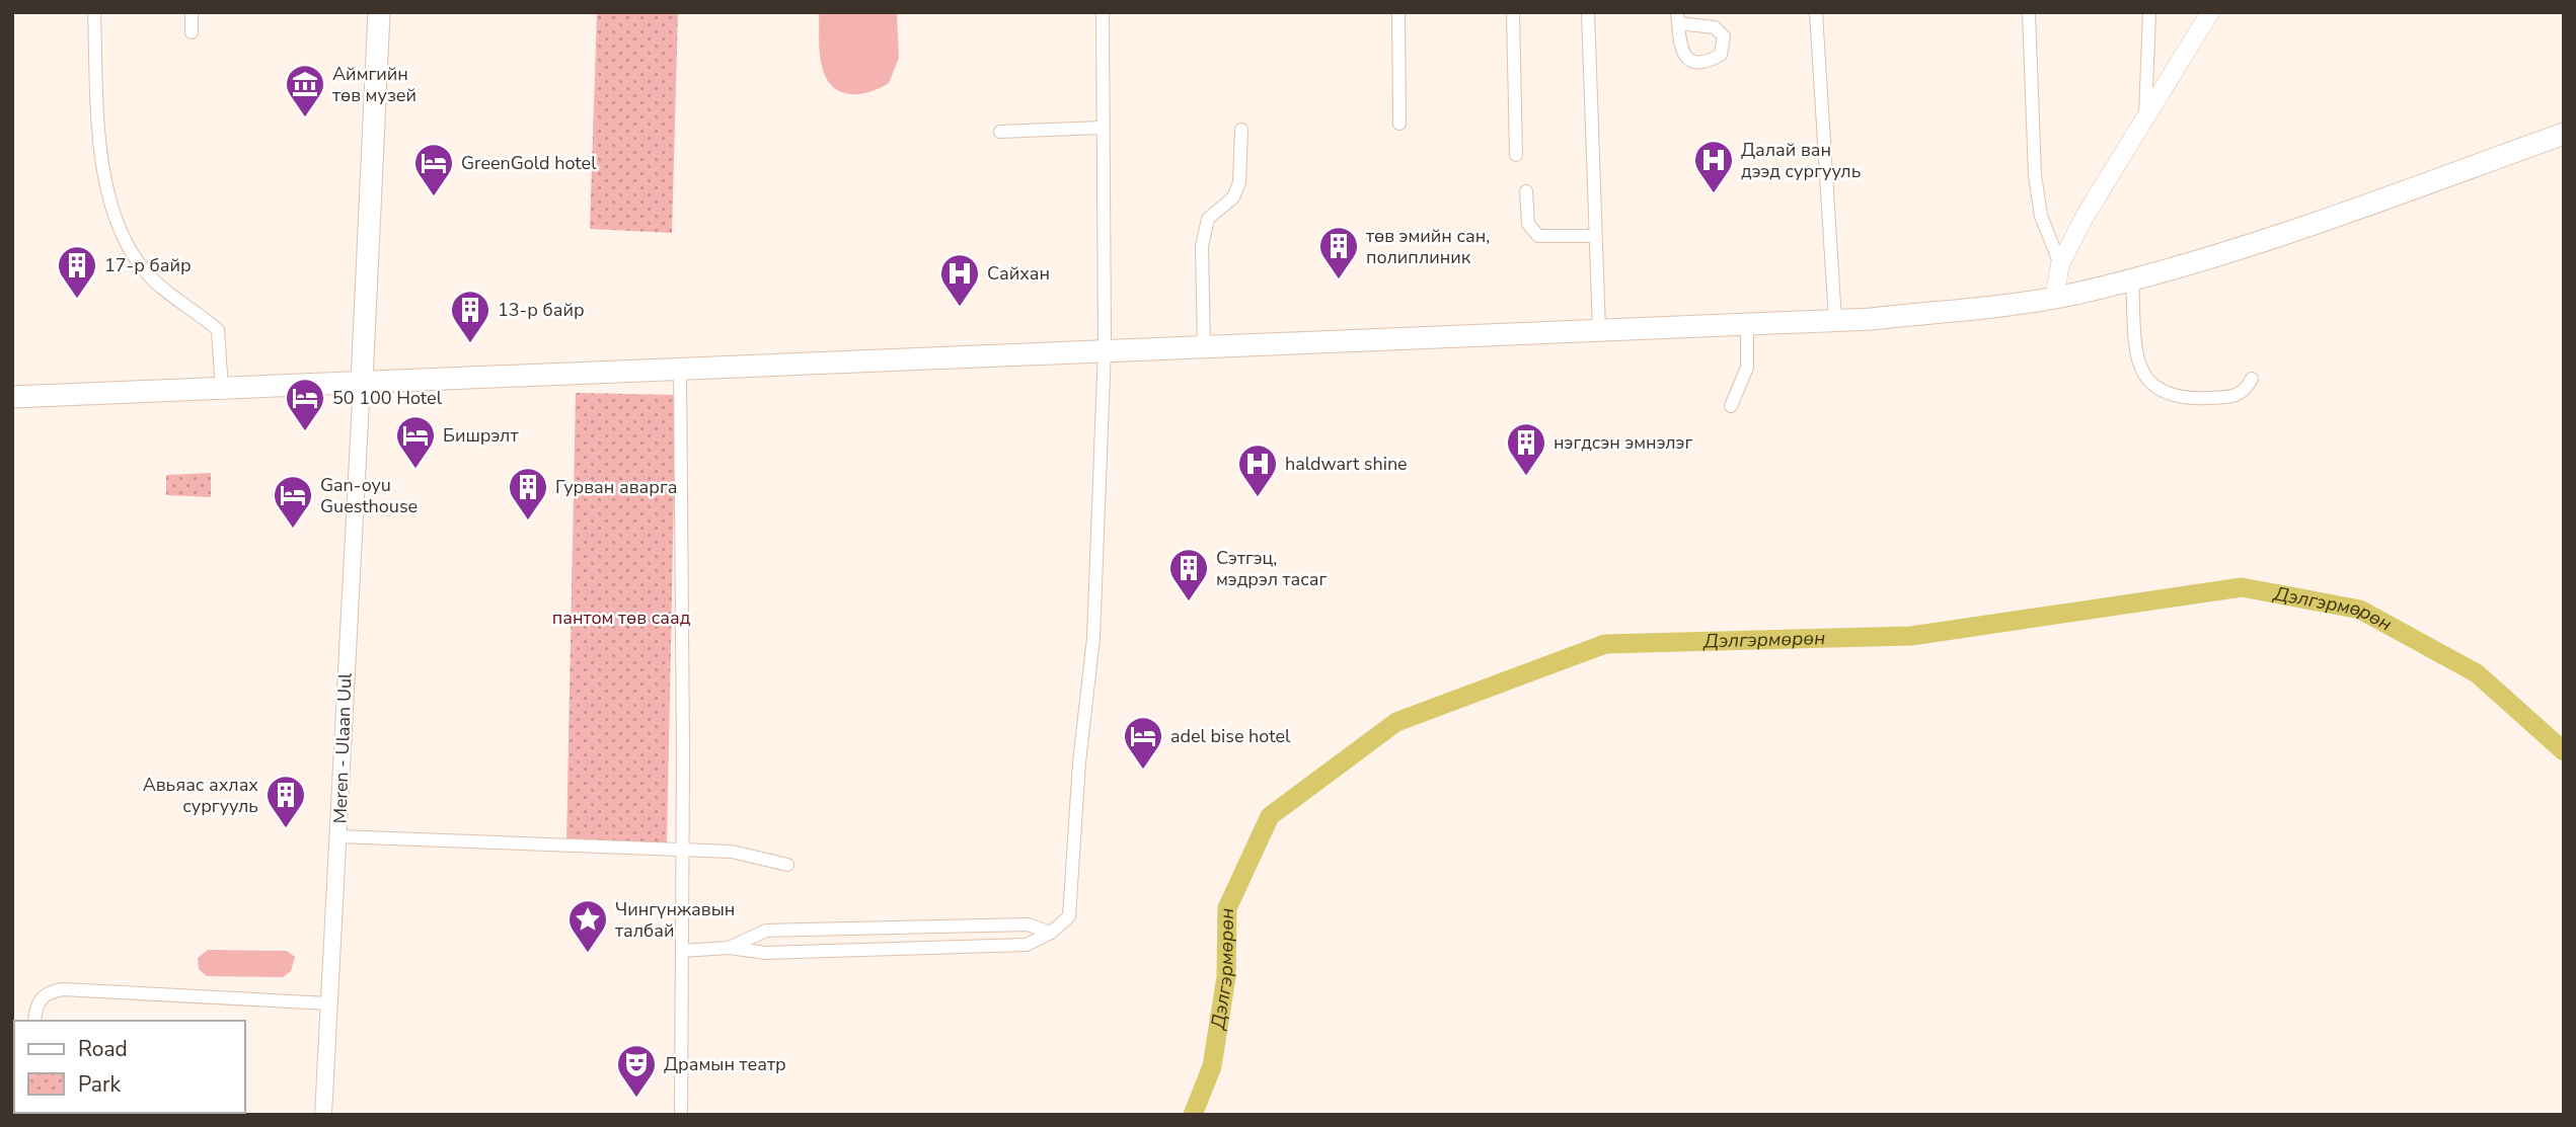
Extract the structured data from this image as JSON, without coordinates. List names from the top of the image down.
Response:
{
  "streets": {
    "street": ["Meren - Ulaan Uul"]
  },
  "water": ["Дэлгэрмөрөн"],
  "parks": ["пантом төв саад"],
  "places": {
    "museum": ["Аймгийн төв музей"],
    "hospital": ["Далай ван дээд сургууль", "Сайхан", "haldwart shine"],
    "hotel": [
      "GreenGold hotel",
      "50 100 Hotel",
      "Бишрэлт",
      "Gan-oyu Guesthouse",
      "adel bise hotel"
    ],
    "building": [
      "төв эмийн сан, полиплиник",
      "17-р байр",
      "13-р байр",
      "нэгдсэн эмнэлэг",
      "Гурван аварга",
      "Сэтгэц, мэдрэл тасаг",
      "Авьяас ахлах сургууль"
    ],
    "place": ["Чингүнжавын талбай"],
    "theatre": ["Драмын театр"]
  },
  "legend": ["Road", "Park"]
}
